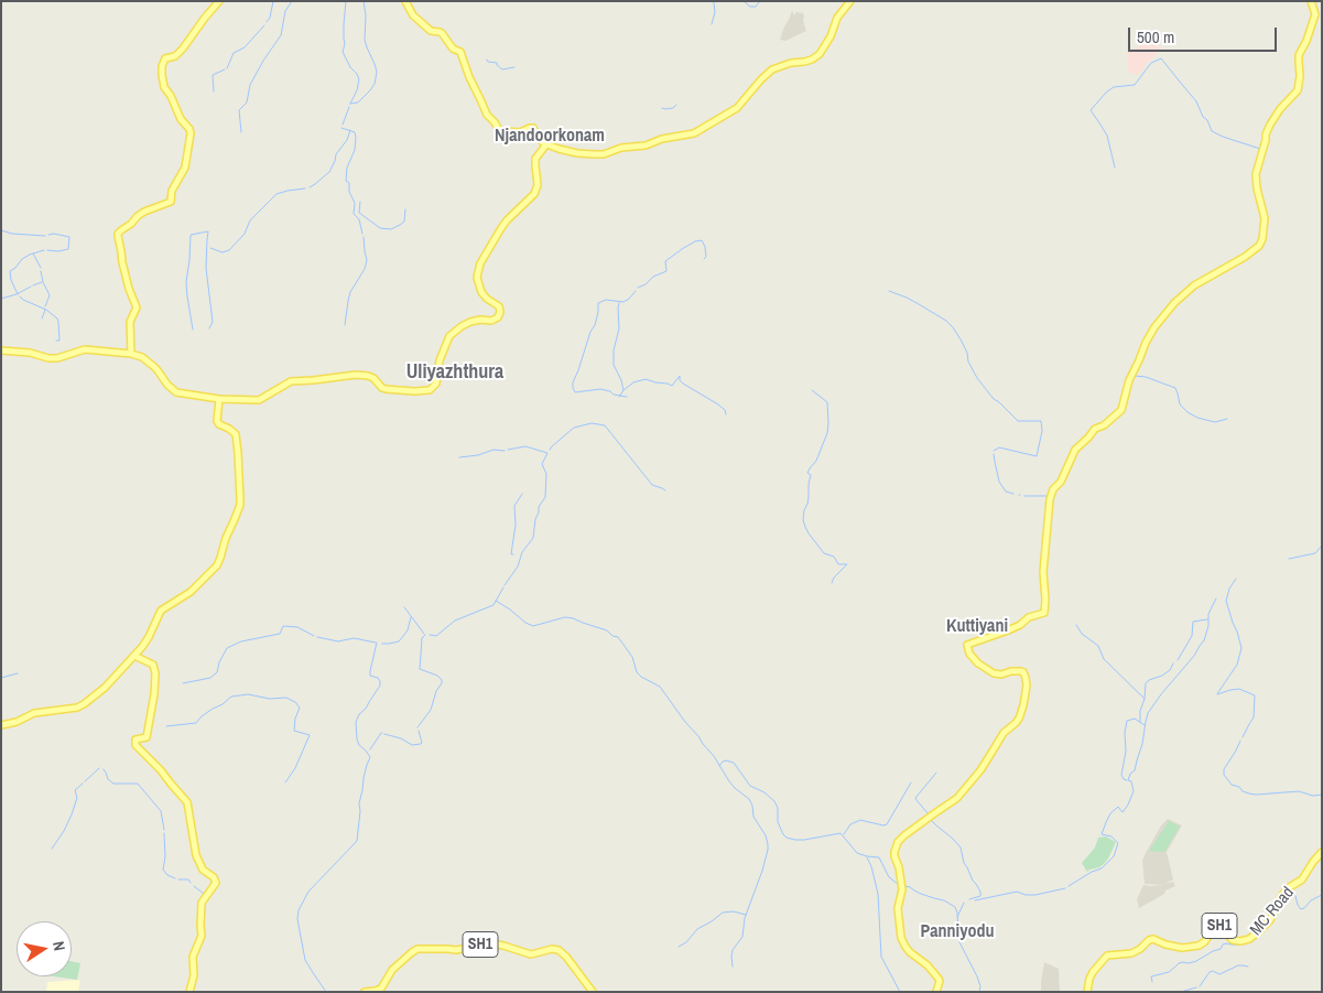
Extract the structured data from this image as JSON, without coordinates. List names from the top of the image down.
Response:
{
  "streets": {
    "main road": ["MC Road", "SH1"]
  },
  "districts": [
    "Njandoorkonam",
    "Uliyazhthura",
    "Kuttiyani",
    "Panniyodu"
  ],
  "scale_bar": "500 m",
  "north": "right"
}
